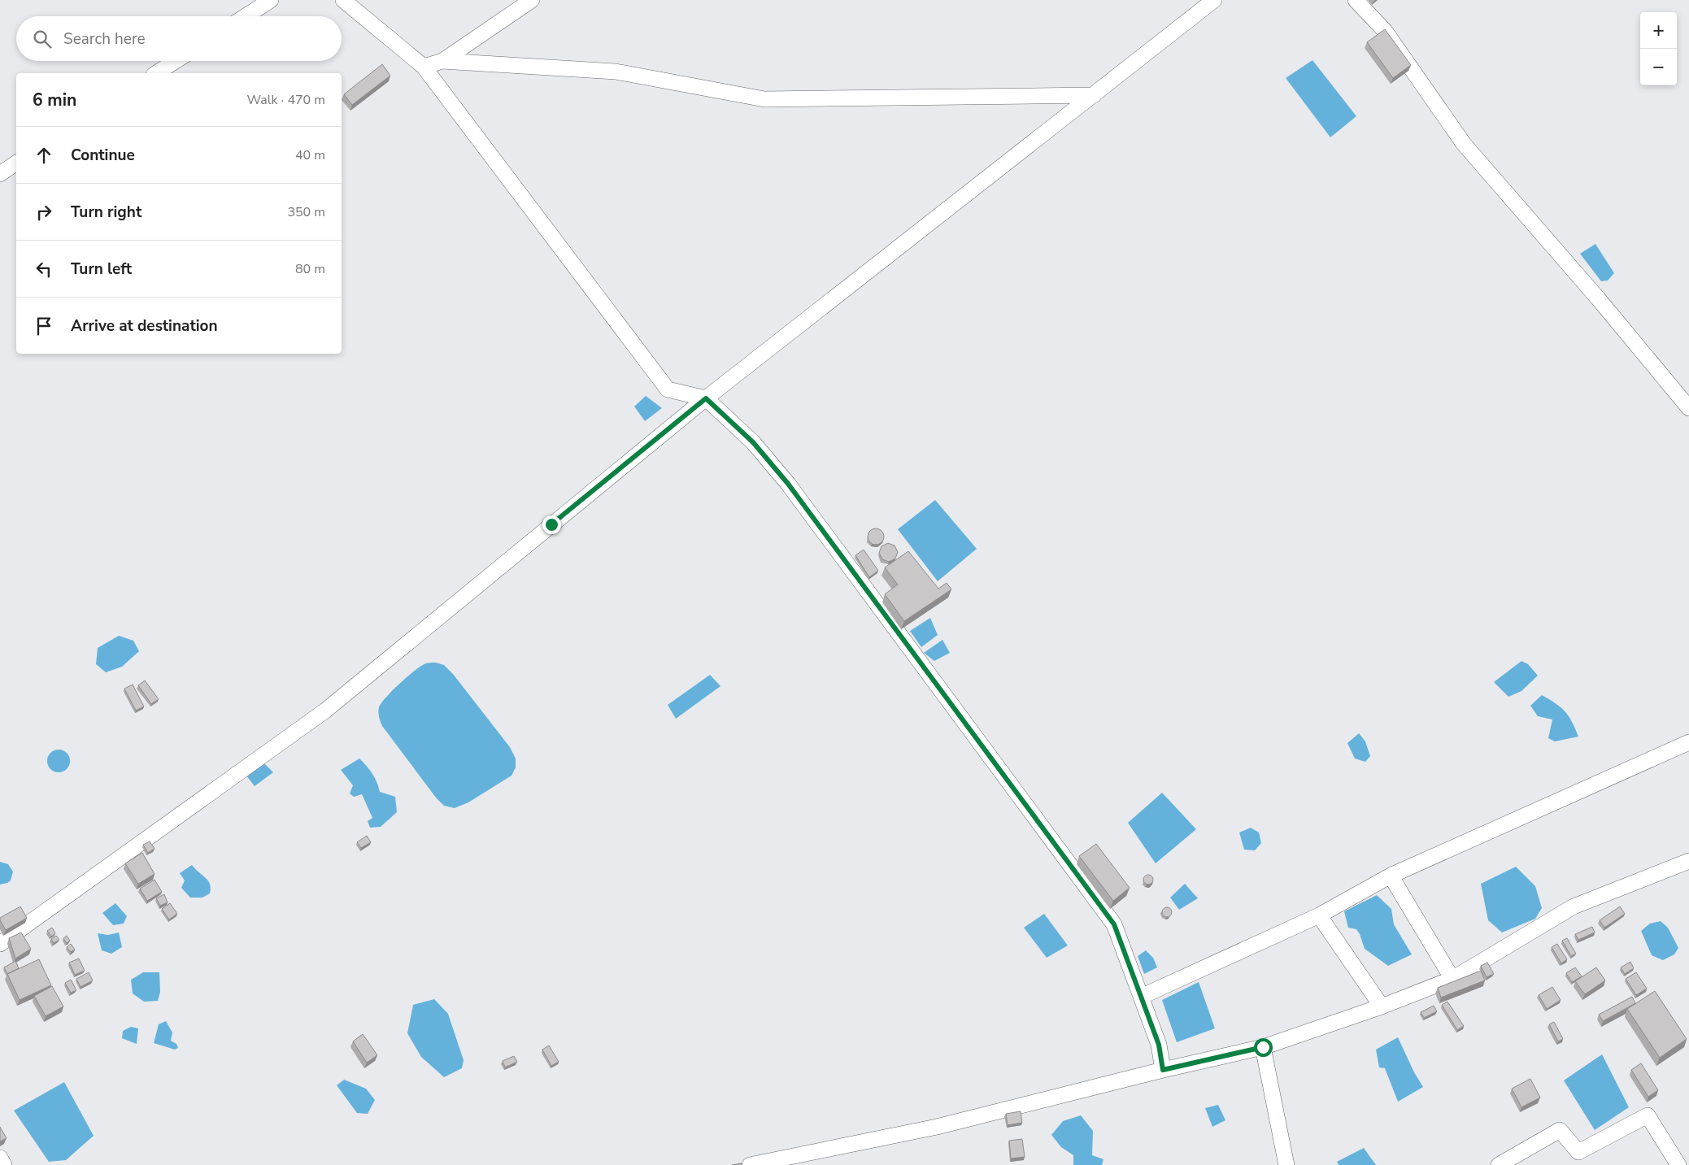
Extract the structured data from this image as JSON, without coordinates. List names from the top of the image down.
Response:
{
  "page": {
    "map_buttons": ["+", "−"],
    "search": "Search here",
    "heading": ["6 min", "Walk · 470 m"],
    "list": [
      ["Continue", "40 m"],
      ["Turn right", "350 m"],
      ["Turn left", "80 m"],
      "Arrive at destination"
    ]
  }
}
